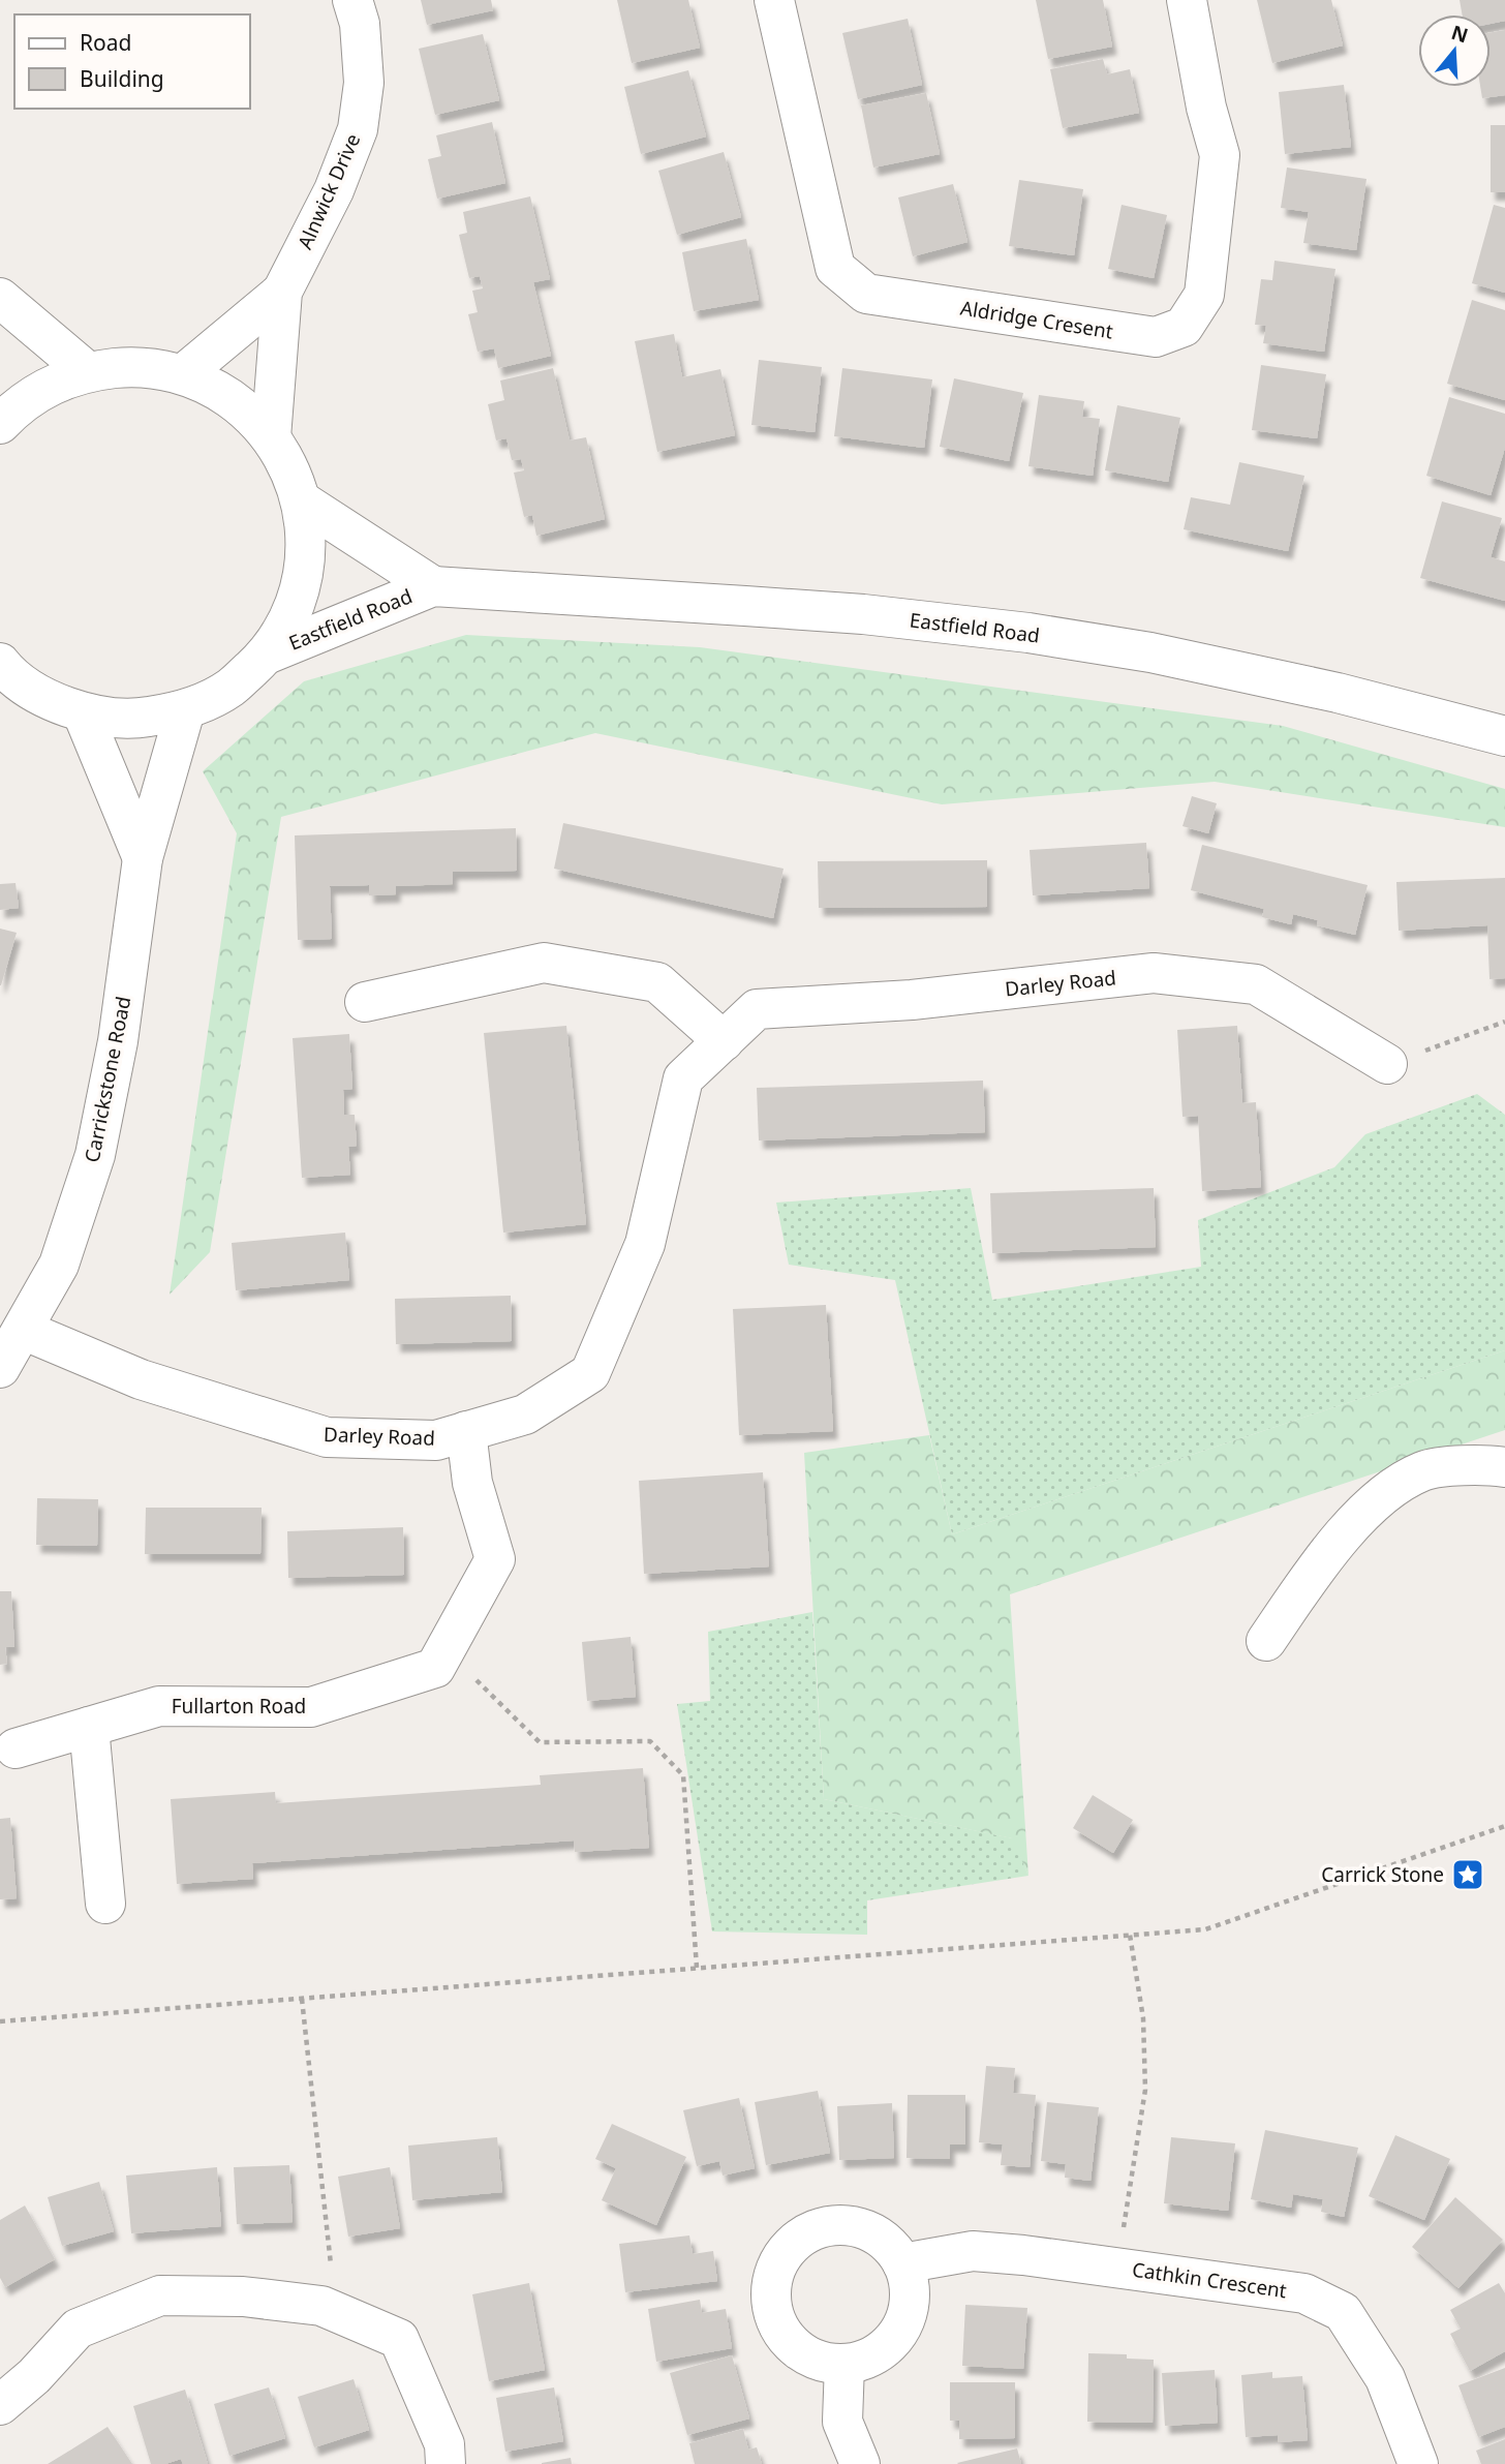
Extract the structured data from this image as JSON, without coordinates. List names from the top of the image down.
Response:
{
  "streets": {
    "street": [
      "Alnwick Drive",
      "Aldridge Cresent",
      "Eastfield Road",
      "Darley Road",
      "Carrickstone Road",
      "Fullarton Road",
      "Cathkin Crescent"
    ]
  },
  "crossings": [
    ["Darley Road", "Carrickstone Road"],
    ["Darley Road", "Fullarton Road"]
  ],
  "places": {
    "place": ["Carrick Stone"]
  },
  "legend": ["Road", "Building"],
  "north": "top"
}
